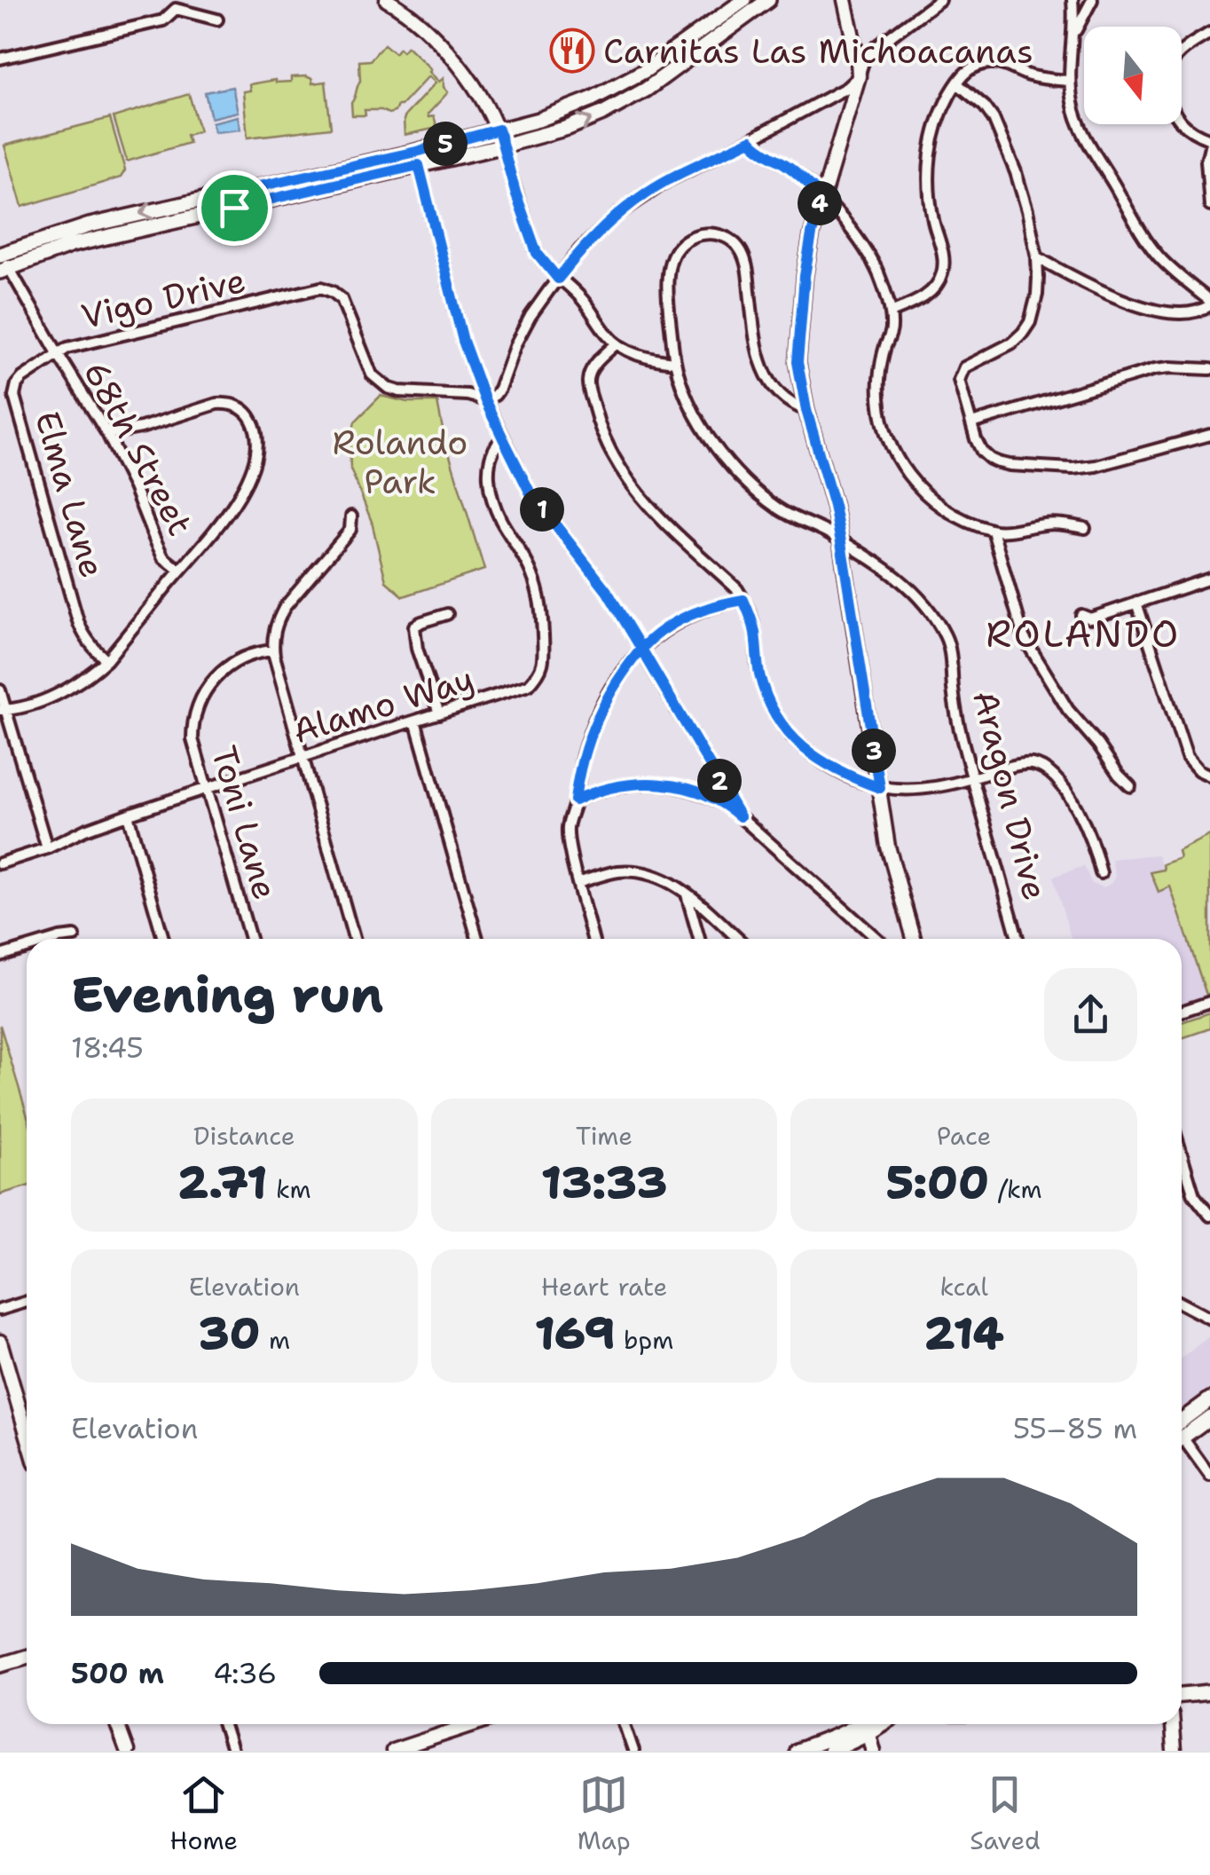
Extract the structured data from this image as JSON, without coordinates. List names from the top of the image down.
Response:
{
  "streets": {
    "street": [
      "Vigo Drive",
      "68th Street",
      "Elma Lane",
      "Alamo Way",
      "Aragon Drive",
      "Toni Lane"
    ]
  },
  "crossings": [
    ["Vigo Drive", "68th Street"],
    ["Vigo Drive", "Elma Lane"],
    ["68th Street", "Elma Lane"],
    ["Alamo Way", "Toni Lane"]
  ],
  "districts": ["ROLANDO"],
  "parks": ["Rolando Park"],
  "places": {
    "restaurant": ["Carnitas Las Michoacanas"]
  },
  "north": "bottom",
  "page": {
    "pins": [
      "5",
      "4",
      "1",
      "3",
      "2"
    ],
    "heading": ["Evening run", "18:45"],
    "stats": [
      ["Distance", "2.71 km"],
      ["Time", "13:33"],
      ["Pace", "5:00 /km"],
      ["Elevation", "30 m"],
      ["Heart rate", "169 bpm"],
      ["kcal", "214"]
    ],
    "chart": ["Elevation", "55–85 m"],
    "list": [
      {
        "name": "500 m",
        "note": "4:36"
      }
    ],
    "tabs": ["Home", "Map", "Saved"]
  }
}
